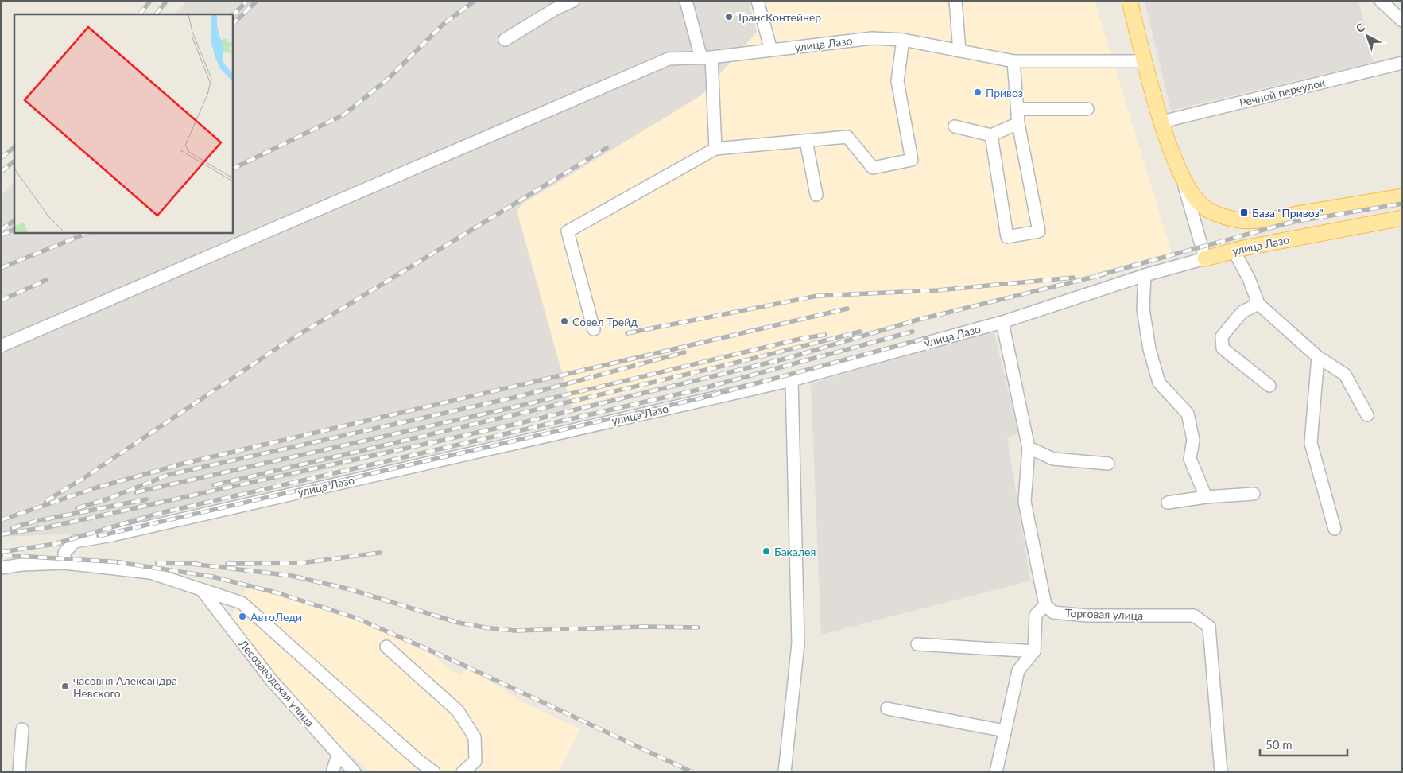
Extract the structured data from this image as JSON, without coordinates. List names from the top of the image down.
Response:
{
  "streets": {
    "main road": ["улица Лазо"],
    "street": ["Речной переулок", "Торговая улица", "Лесозаводская улица"]
  },
  "crossings": [
    ["улица Лазо", "Речной переулок"]
  ],
  "places": {
    "other": [
      "ТрансКонтейнер",
      "Привоз",
      "Совел Трейд",
      "Бакалея",
      "АвтоЛеди",
      "часовня Александра Невского"
    ],
    "transit": ["База \"Привоз\""]
  },
  "scale_bar": "50 m",
  "north": "top left"
}
